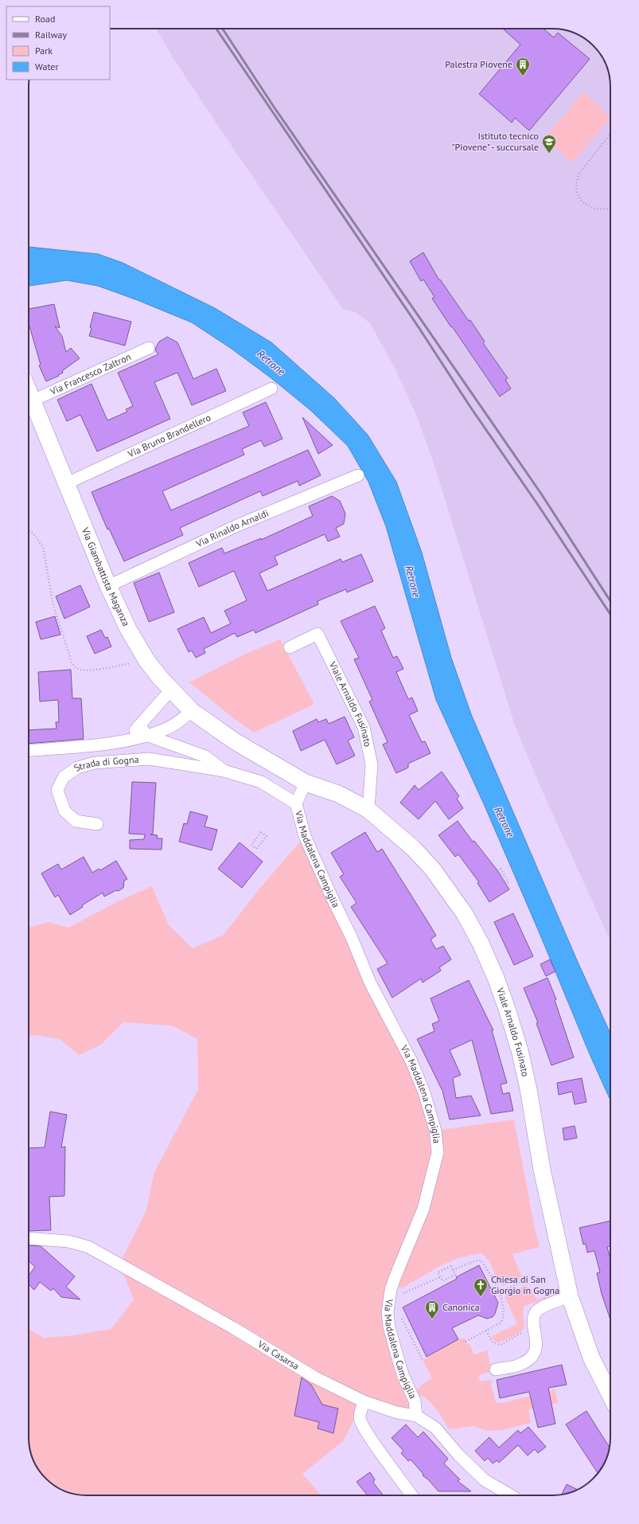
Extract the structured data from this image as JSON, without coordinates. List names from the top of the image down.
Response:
{
  "streets": {
    "street": [
      "Via Francesco Zaltron",
      "Via Bruno Brandellero",
      "Via Rinaldo Arnaldi",
      "Via Giambattista Maganza",
      "Viale Arnaldo Fusinato",
      "Strada di Gogna",
      "Via Maddalena Campiglia",
      "Via Casarsa"
    ]
  },
  "crossings": [
    ["Via Francesco Zaltron", "Via Giambattista Maganza"],
    ["Via Bruno Brandellero", "Via Giambattista Maganza"],
    ["Via Rinaldo Arnaldi", "Via Giambattista Maganza"],
    ["Via Giambattista Maganza", "Viale Arnaldo Fusinato"],
    ["Via Giambattista Maganza", "Strada di Gogna"],
    ["Strada di Gogna", "Via Maddalena Campiglia"],
    ["Via Maddalena Campiglia", "Via Casarsa"]
  ],
  "water": ["Retrone"],
  "places": {
    "building": ["Palestra Piovene", "Canonica"],
    "school or university": ["Istituto tecnico \"Piovene\" - succursale"],
    "church": ["Chiesa di San Giorgio in Gogna"]
  },
  "legend": [
    "Road",
    "Railway",
    "Park",
    "Water"
  ]
}
